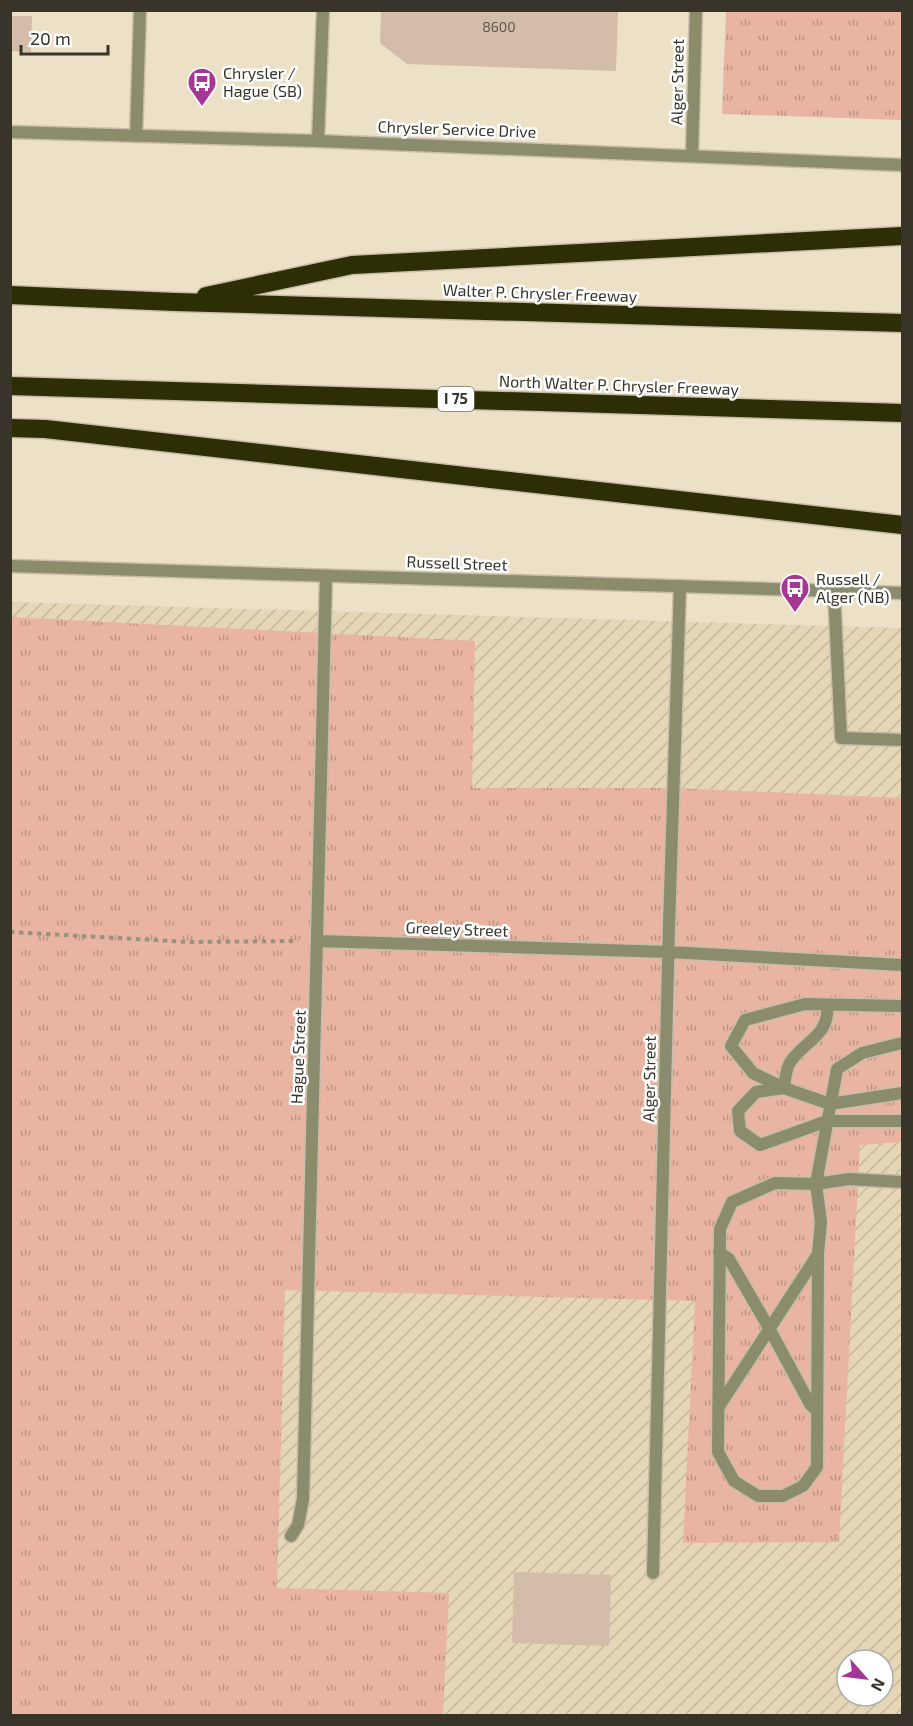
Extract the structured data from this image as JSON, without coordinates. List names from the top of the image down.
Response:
{
  "streets": {
    "highway": ["Walter P. Chrysler Freeway", "North Walter P. Chrysler Freeway", "I 75"],
    "street": [
      "Alger Street",
      "Chrysler Service Drive",
      "Russell Street",
      "Greeley Street",
      "Hague Street"
    ]
  },
  "crossings": [
    ["Alger Street", "Chrysler Service Drive"],
    ["Alger Street", "Russell Street"],
    ["Alger Street", "Greeley Street"],
    ["Russell Street", "Hague Street"],
    ["Greeley Street", "Hague Street"]
  ],
  "places": {
    "bus stop": ["Chrysler / Hague (SB)", "Russell / Alger (NB)"]
  },
  "house_numbers": ["8600"],
  "scale_bar": "20 m",
  "north": "bottom right"
}
